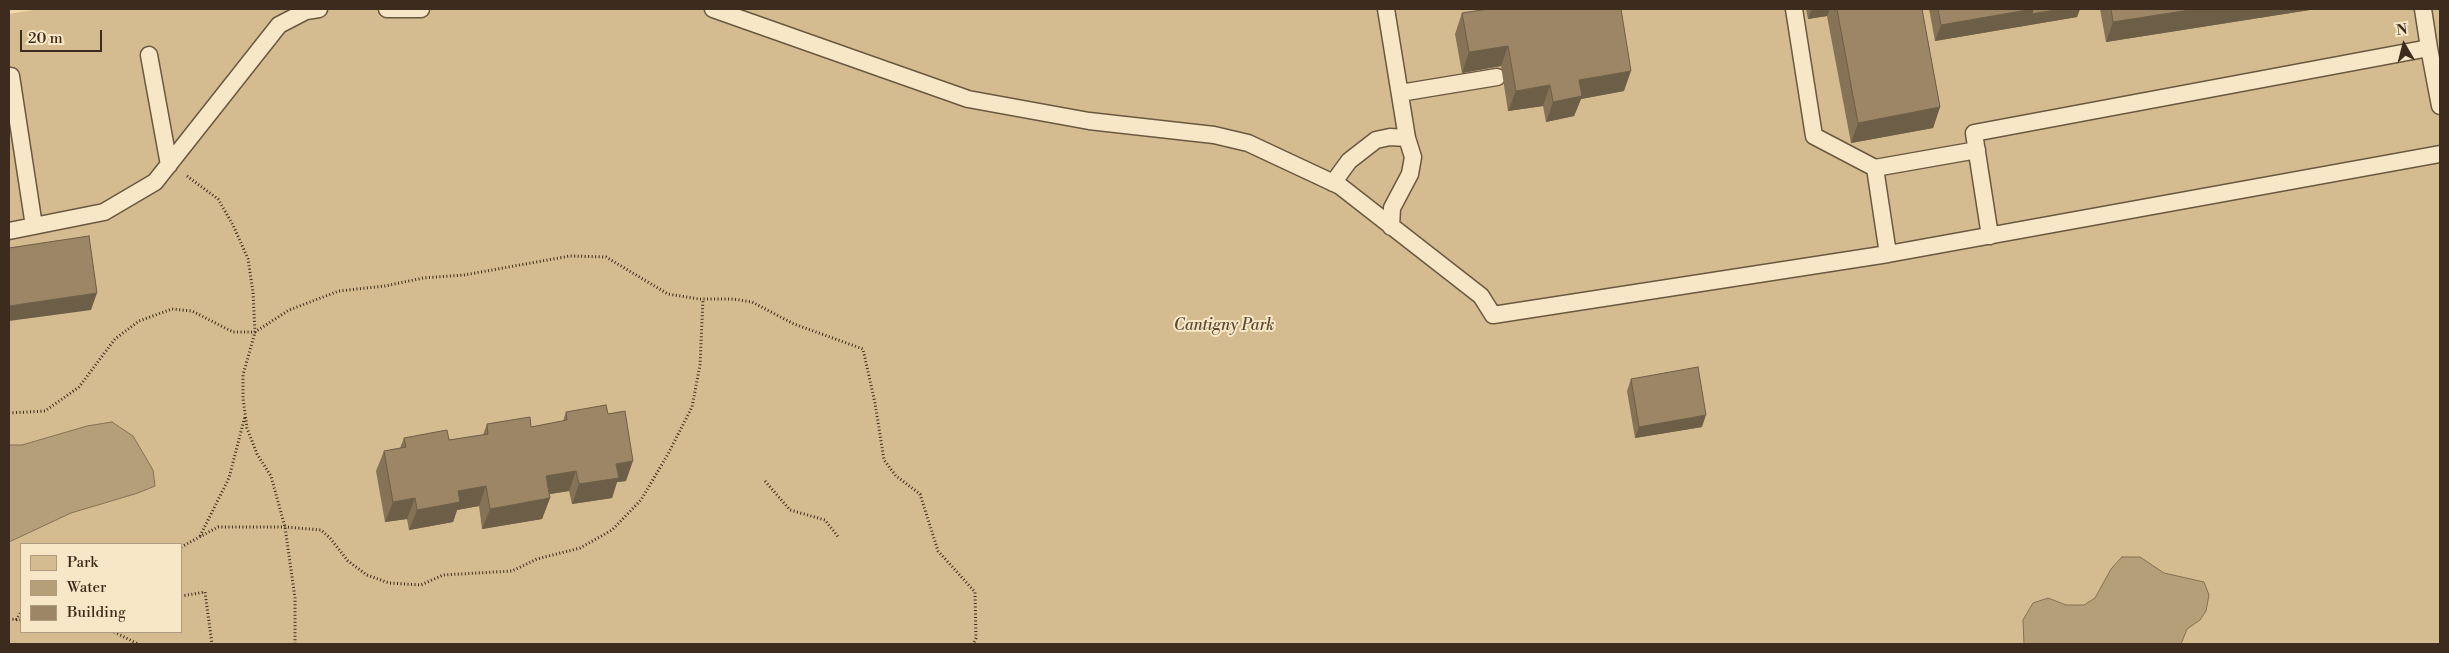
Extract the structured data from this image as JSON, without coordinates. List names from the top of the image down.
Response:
{
  "parks": ["Cantigny Park"],
  "legend": ["Park", "Water", "Building"],
  "scale_bar": "20 m",
  "north": "top"
}
